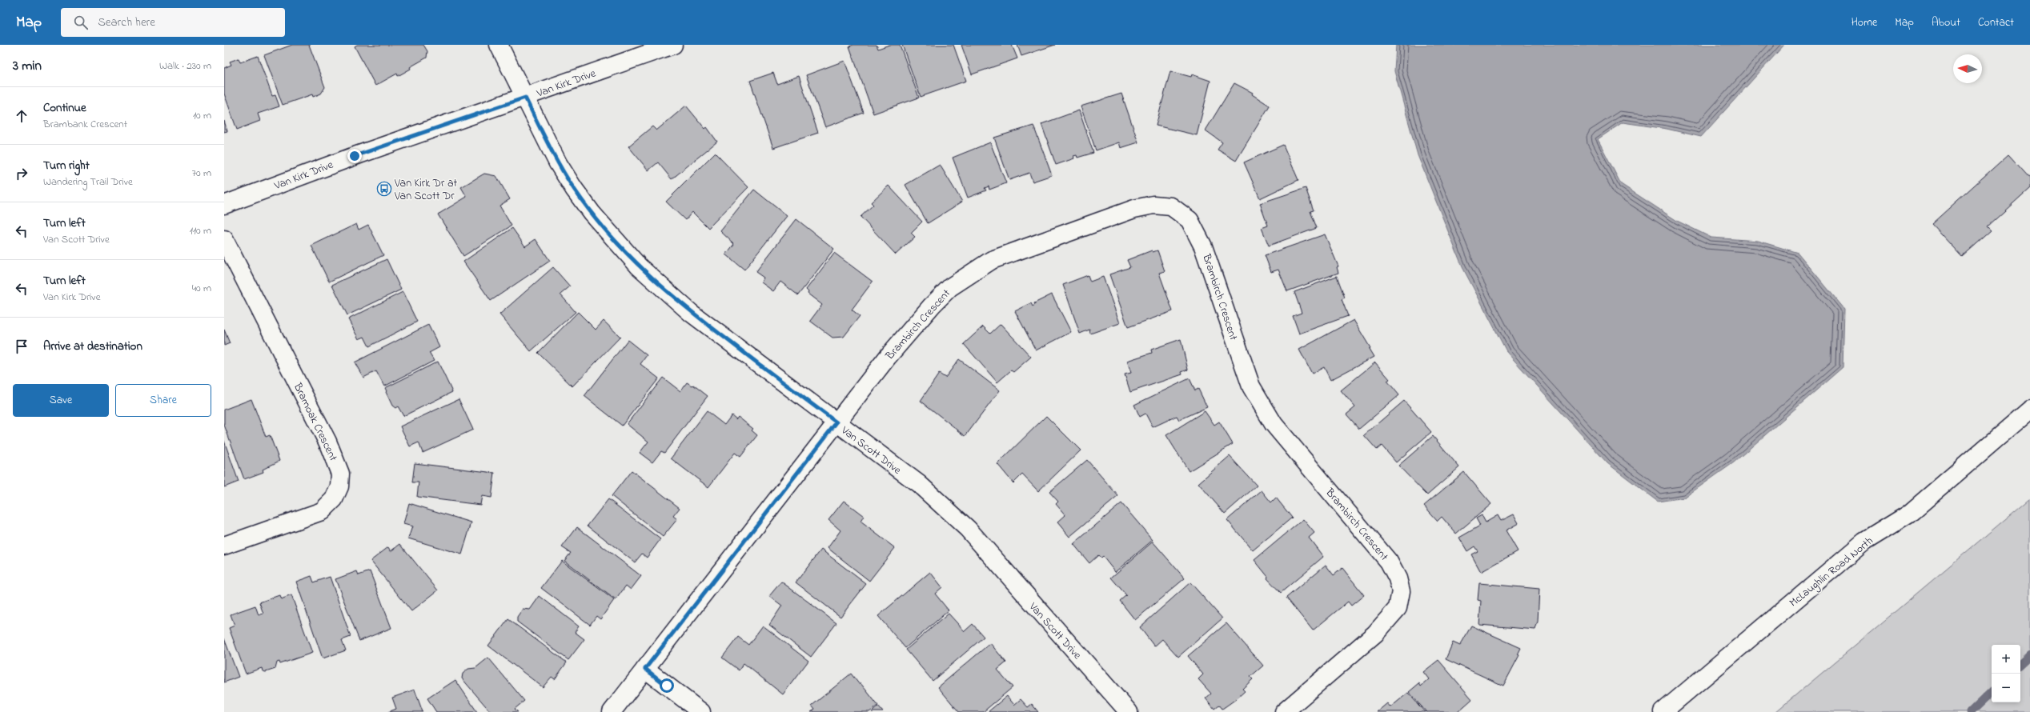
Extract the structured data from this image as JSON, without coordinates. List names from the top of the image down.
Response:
{
  "streets": {
    "street": [
      "Van Kirk Drive",
      "Brambirch Crescent",
      "Bramoak Crescent",
      "Van Scott Drive",
      "McLaughlin Road North"
    ]
  },
  "crossings": [
    ["Van Kirk Drive", "Van Scott Drive"],
    ["Brambirch Crescent", "Van Scott Drive"]
  ],
  "places": {
    "bus stop": ["Van Kirk Dr at Van Scott Dr"]
  },
  "north": "left",
  "page": {
    "header": "Map",
    "search": "Search here",
    "nav": [
      "Home",
      "Map",
      "About",
      "Contact"
    ],
    "heading": ["3 min", "Walk · 230 m"],
    "list": [
      ["Continue", "Brambank Crescent", "10 m"],
      ["Turn right", "Wandering Trail Drive", "70 m"],
      ["Turn left", "Van Scott Drive", "110 m"],
      ["Turn left", "Van Kirk Drive", "40 m"],
      "Arrive at destination"
    ],
    "buttons": ["Save", "Share"],
    "map_buttons": ["+", "−"]
  }
}
